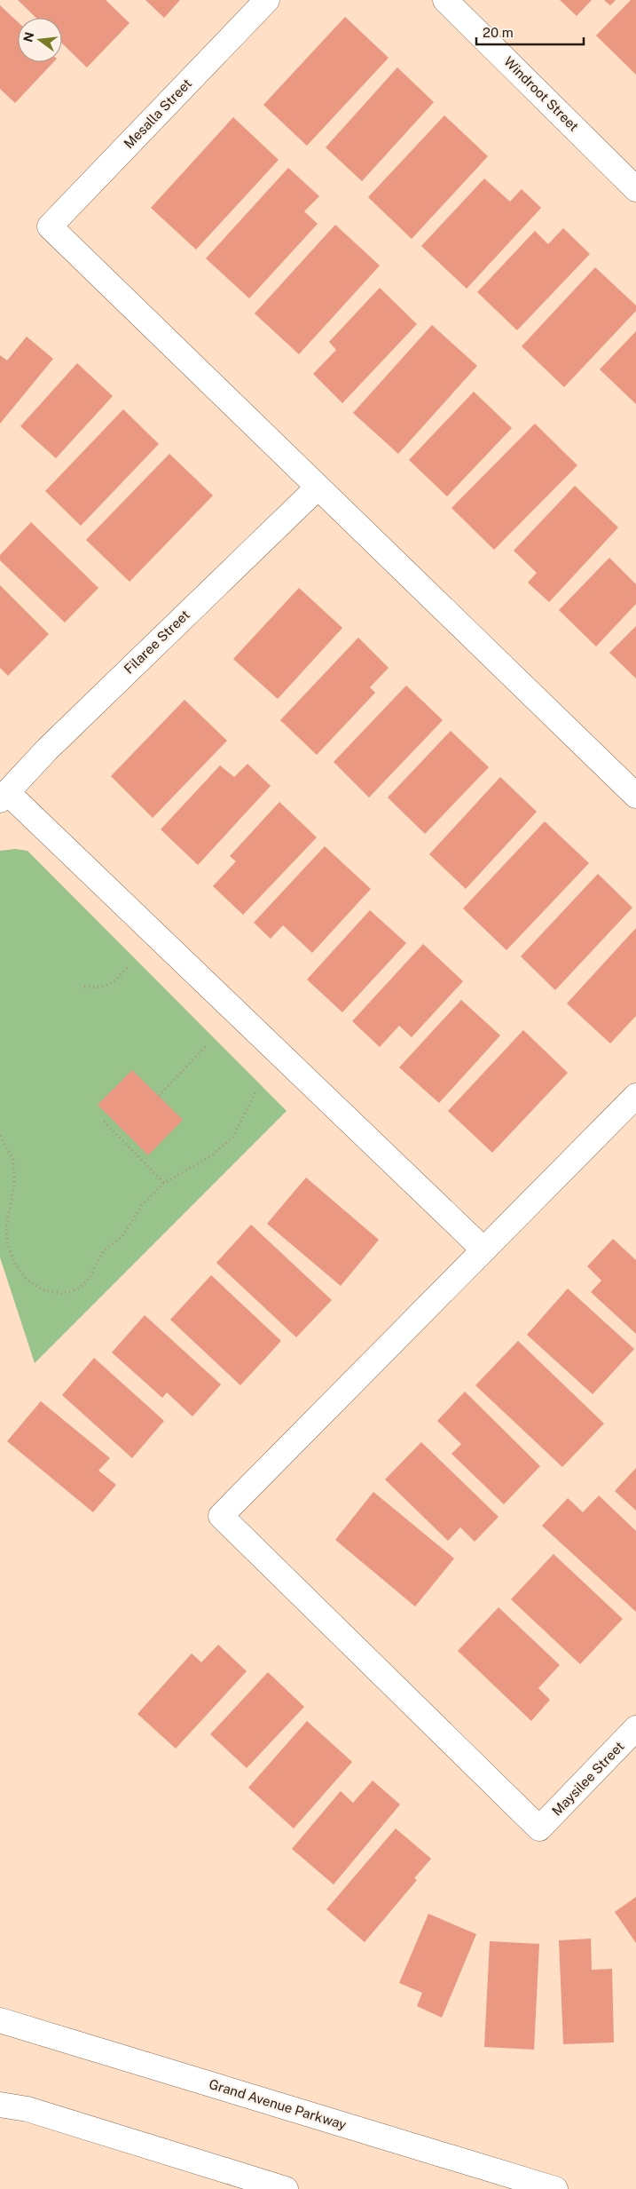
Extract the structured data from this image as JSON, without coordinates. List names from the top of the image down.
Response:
{
  "streets": {
    "street": [
      "Windroot Street",
      "Mesalla Street",
      "Filaree Street",
      "Maysilee Street",
      "Grand Avenue Parkway"
    ]
  },
  "crossings": [
    ["Mesalla Street", "Filaree Street"]
  ],
  "scale_bar": "20 m",
  "north": "left"
}
